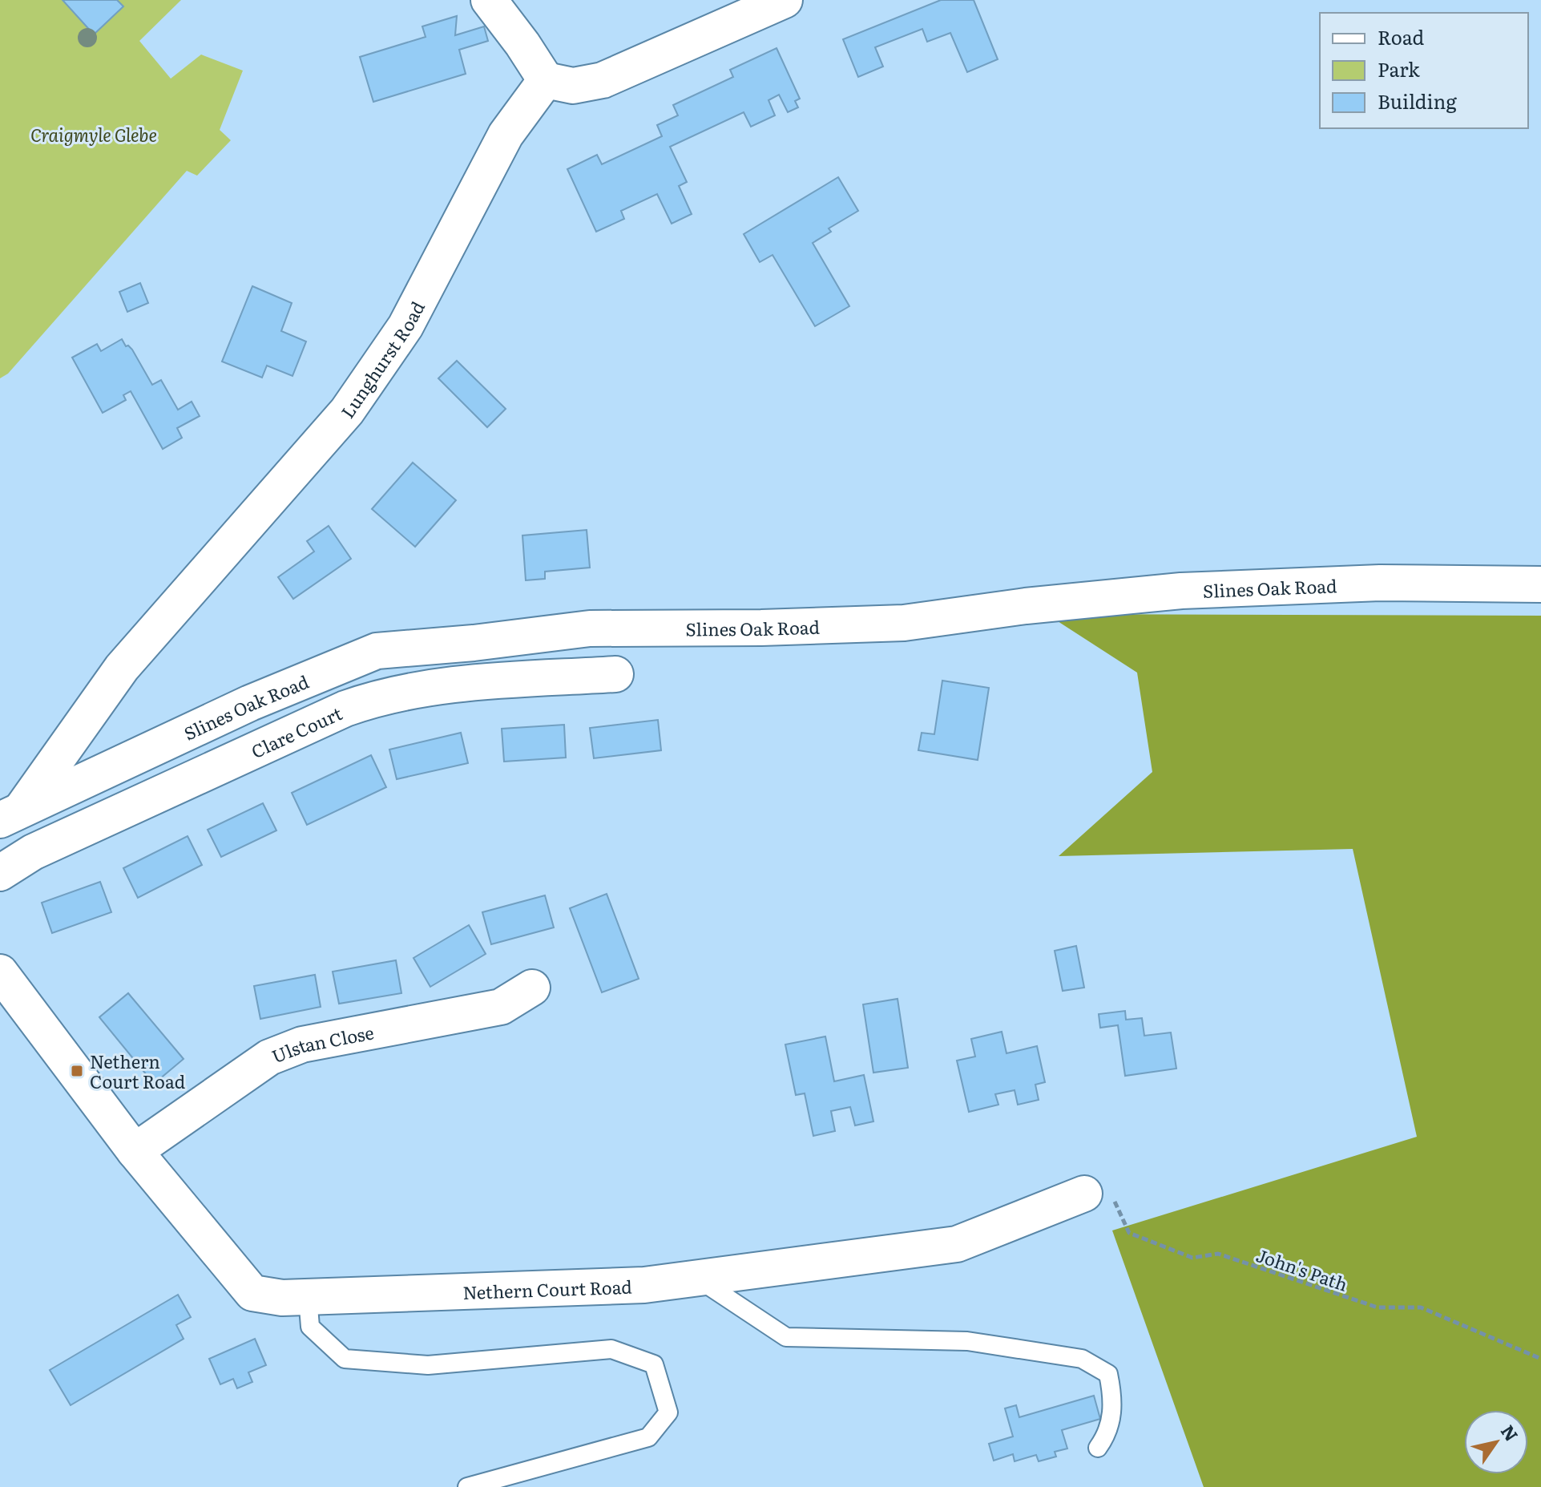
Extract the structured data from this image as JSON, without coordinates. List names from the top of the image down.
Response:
{
  "streets": {
    "street": [
      "Lunghurst Road",
      "Slines Oak Road",
      "Clare Court",
      "Ulstan Close",
      "Nethern Court Road"
    ],
    "path": ["John's Path"]
  },
  "crossings": [
    ["Lunghurst Road", "Slines Oak Road"],
    ["Ulstan Close", "Nethern Court Road"],
    ["John's Path", "Nethern Court Road"]
  ],
  "parks": ["Craigmyle Glebe"],
  "places": {
    "transit": ["Nethern Court Road"]
  },
  "legend": ["Road", "Park", "Building"],
  "north": "top right"
}
